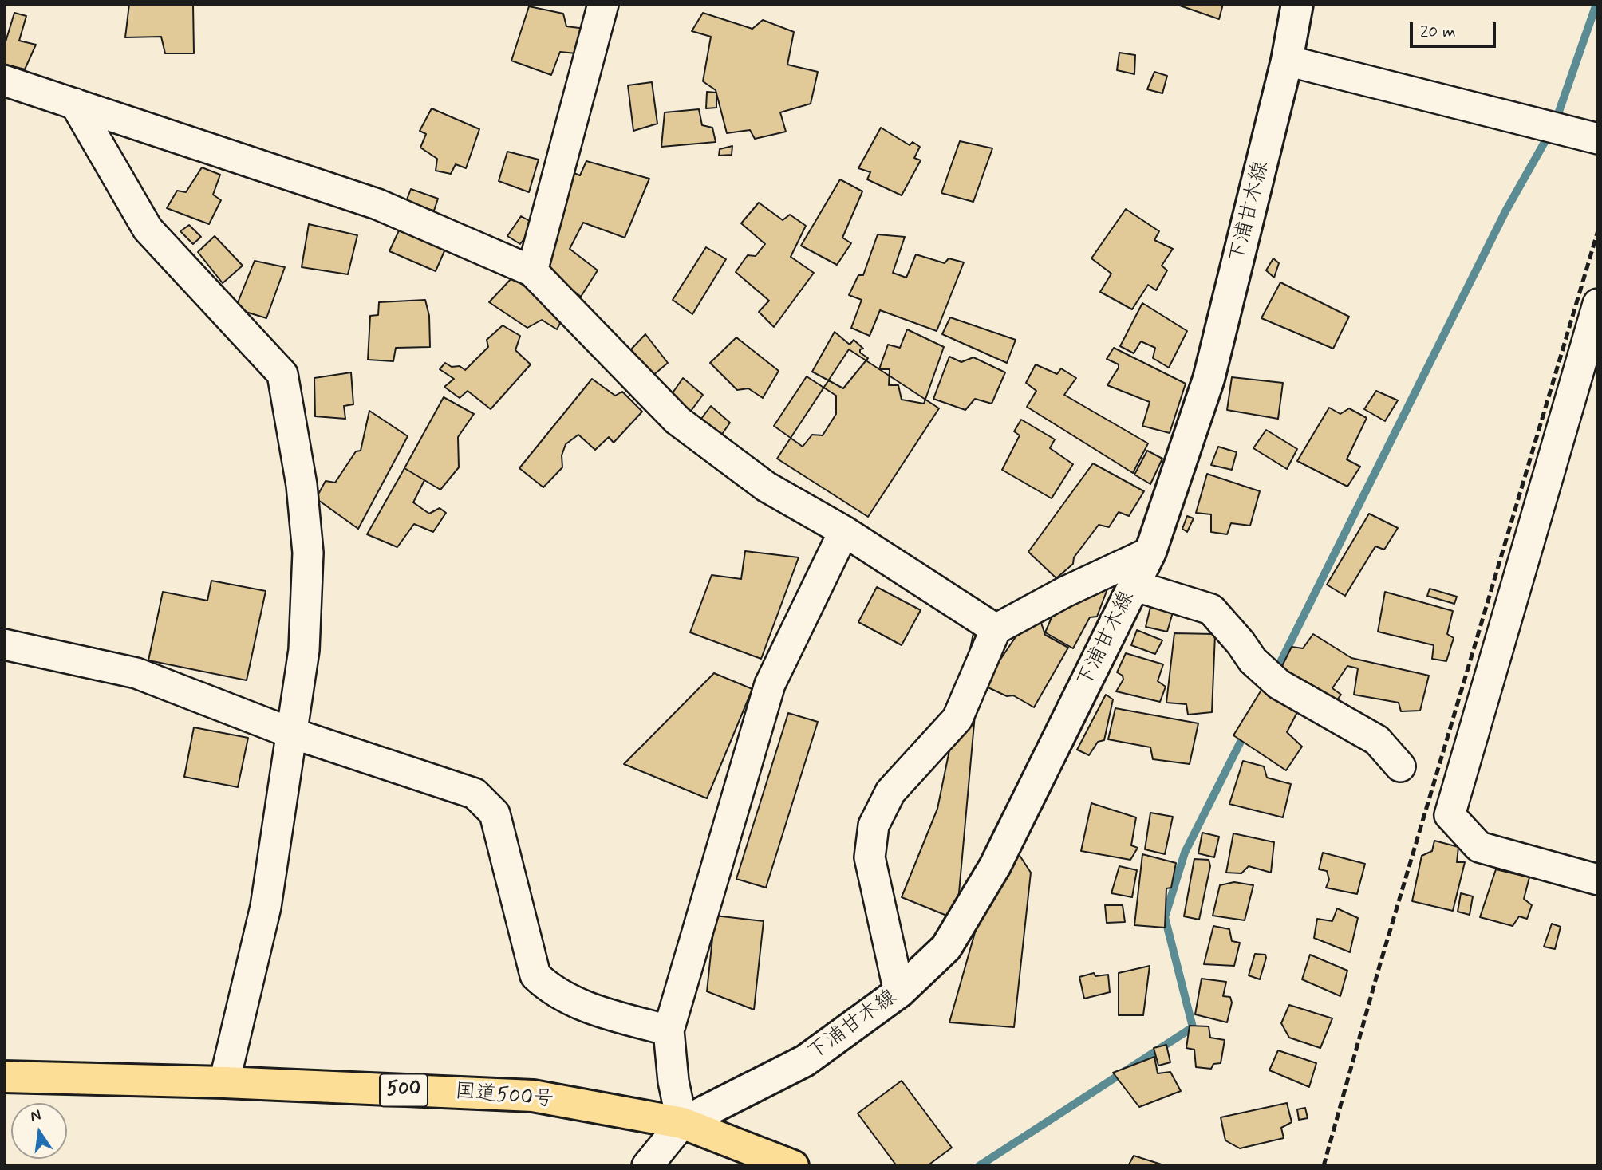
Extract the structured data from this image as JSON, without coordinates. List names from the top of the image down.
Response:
{
  "streets": {
    "highway": ["500", "国道500号"],
    "main road": ["下浦甘木線"]
  },
  "crossings": [
    ["下浦甘木線", "国道500号"]
  ],
  "scale_bar": "20 m",
  "north": "top"
}
